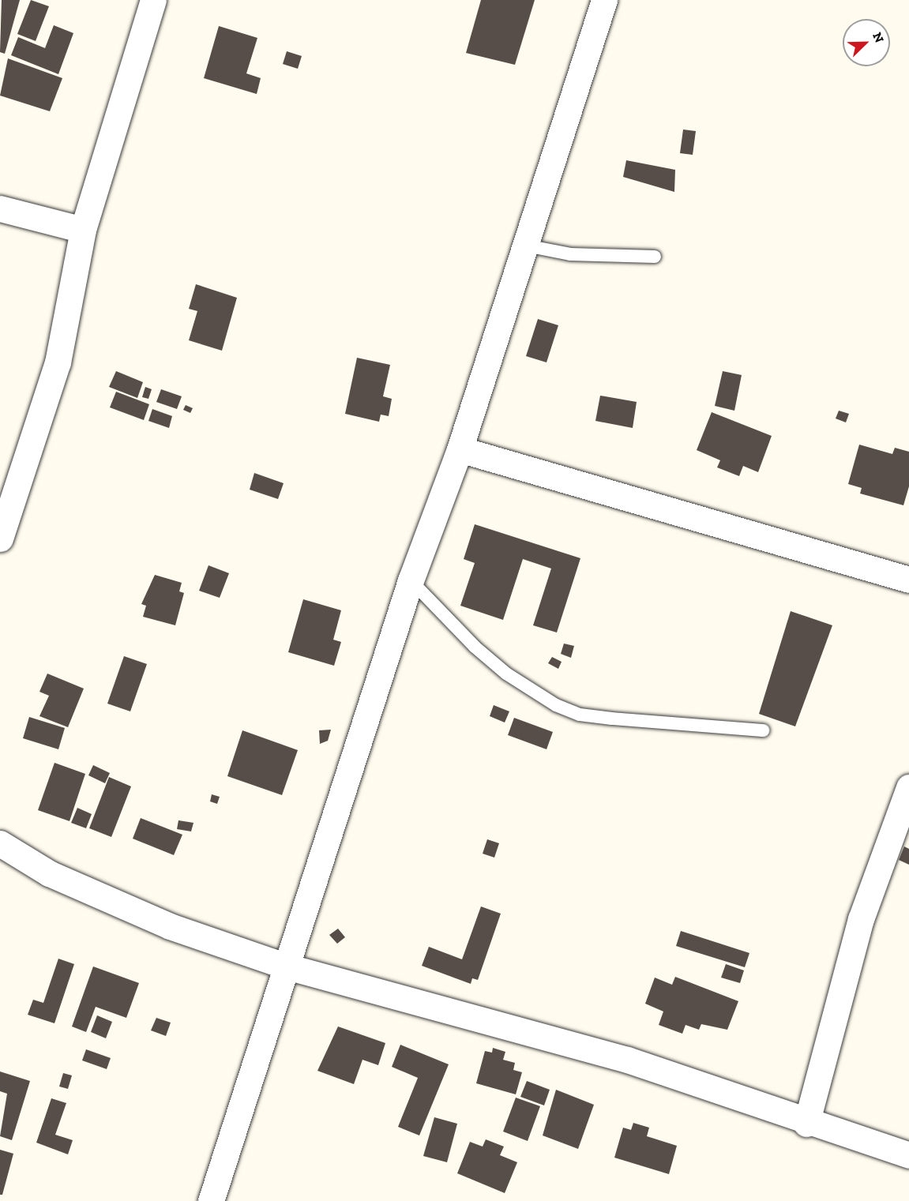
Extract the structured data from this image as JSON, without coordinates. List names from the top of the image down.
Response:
{
  "north": "top right"
}
